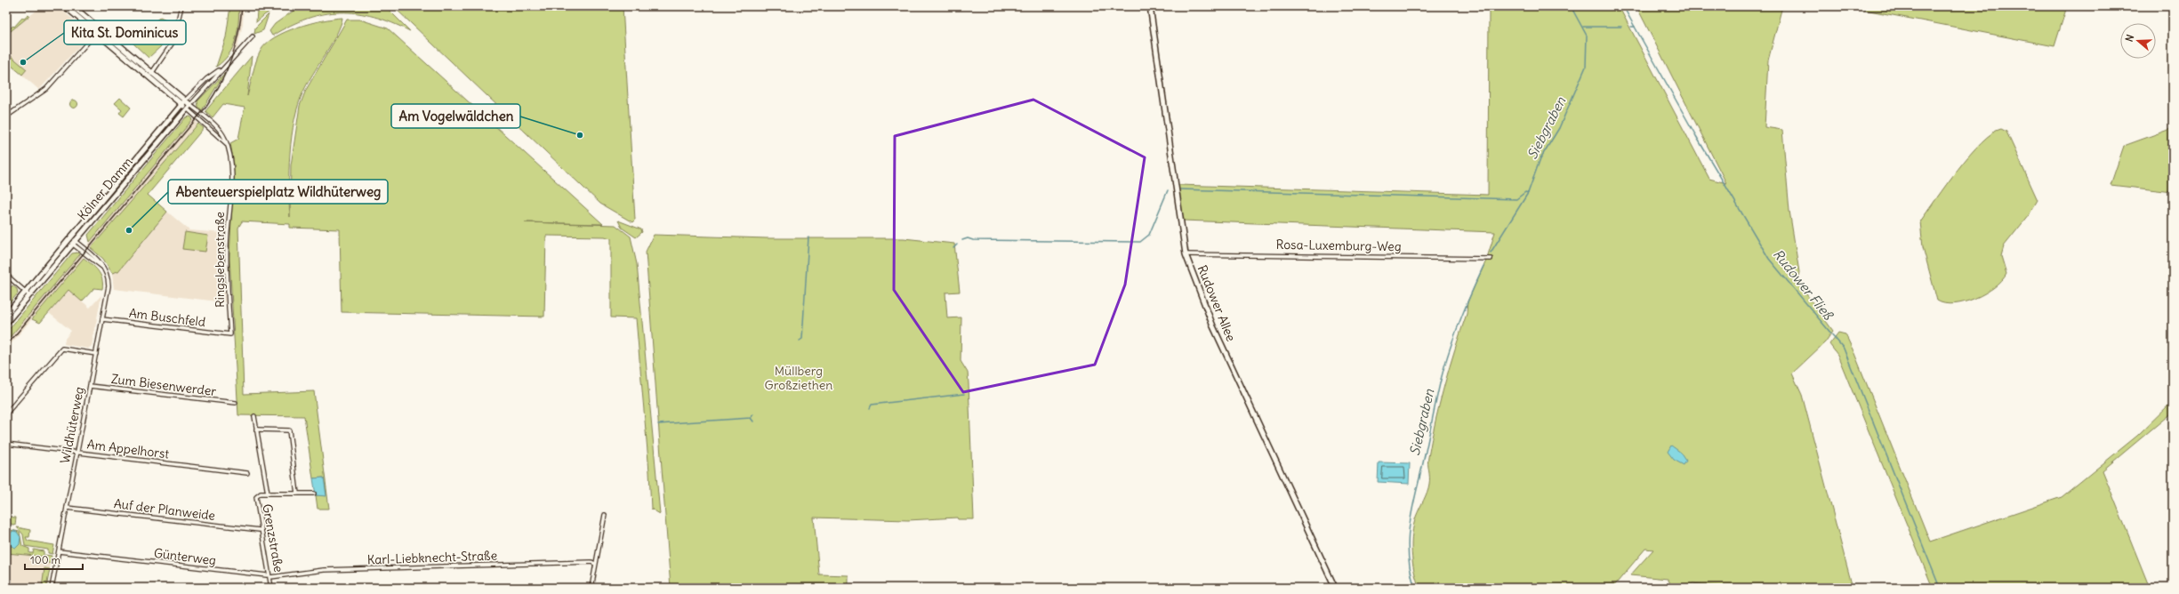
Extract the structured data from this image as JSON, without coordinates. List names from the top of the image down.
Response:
{
  "streets": {
    "street": [
      "Kölner Damm",
      "Rosa-Luxemburg-Weg",
      "Ringslebenstraße",
      "Rudower Allee",
      "Am Buschfeld",
      "Zum Biesenwerder",
      "Wildhüterweg",
      "Am Appelhorst",
      "Auf der Planweide",
      "Grenzstraße",
      "Günterweg",
      "Karl-Liebknecht-Straße"
    ]
  },
  "crossings": [
    ["Kölner Damm", "Ringslebenstraße"],
    ["Kölner Damm", "Wildhüterweg"],
    ["Rosa-Luxemburg-Weg", "Rudower Allee"],
    ["Ringslebenstraße", "Am Buschfeld"],
    ["Am Buschfeld", "Wildhüterweg"],
    ["Zum Biesenwerder", "Wildhüterweg"],
    ["Wildhüterweg", "Am Appelhorst"],
    ["Wildhüterweg", "Auf der Planweide"],
    ["Wildhüterweg", "Günterweg"],
    ["Grenzstraße", "Günterweg"],
    ["Grenzstraße", "Karl-Liebknecht-Straße"],
    ["Günterweg", "Karl-Liebknecht-Straße"]
  ],
  "water": ["Siebgraben", "Rudower Fließ"],
  "parks": ["Müllberg Großziethen"],
  "places": ["Kita St. Dominicus", "Am Vogelwäldchen", "Abenteuerspielplatz Wildhüterweg"],
  "scale_bar": "100 m",
  "north": "left"
}
